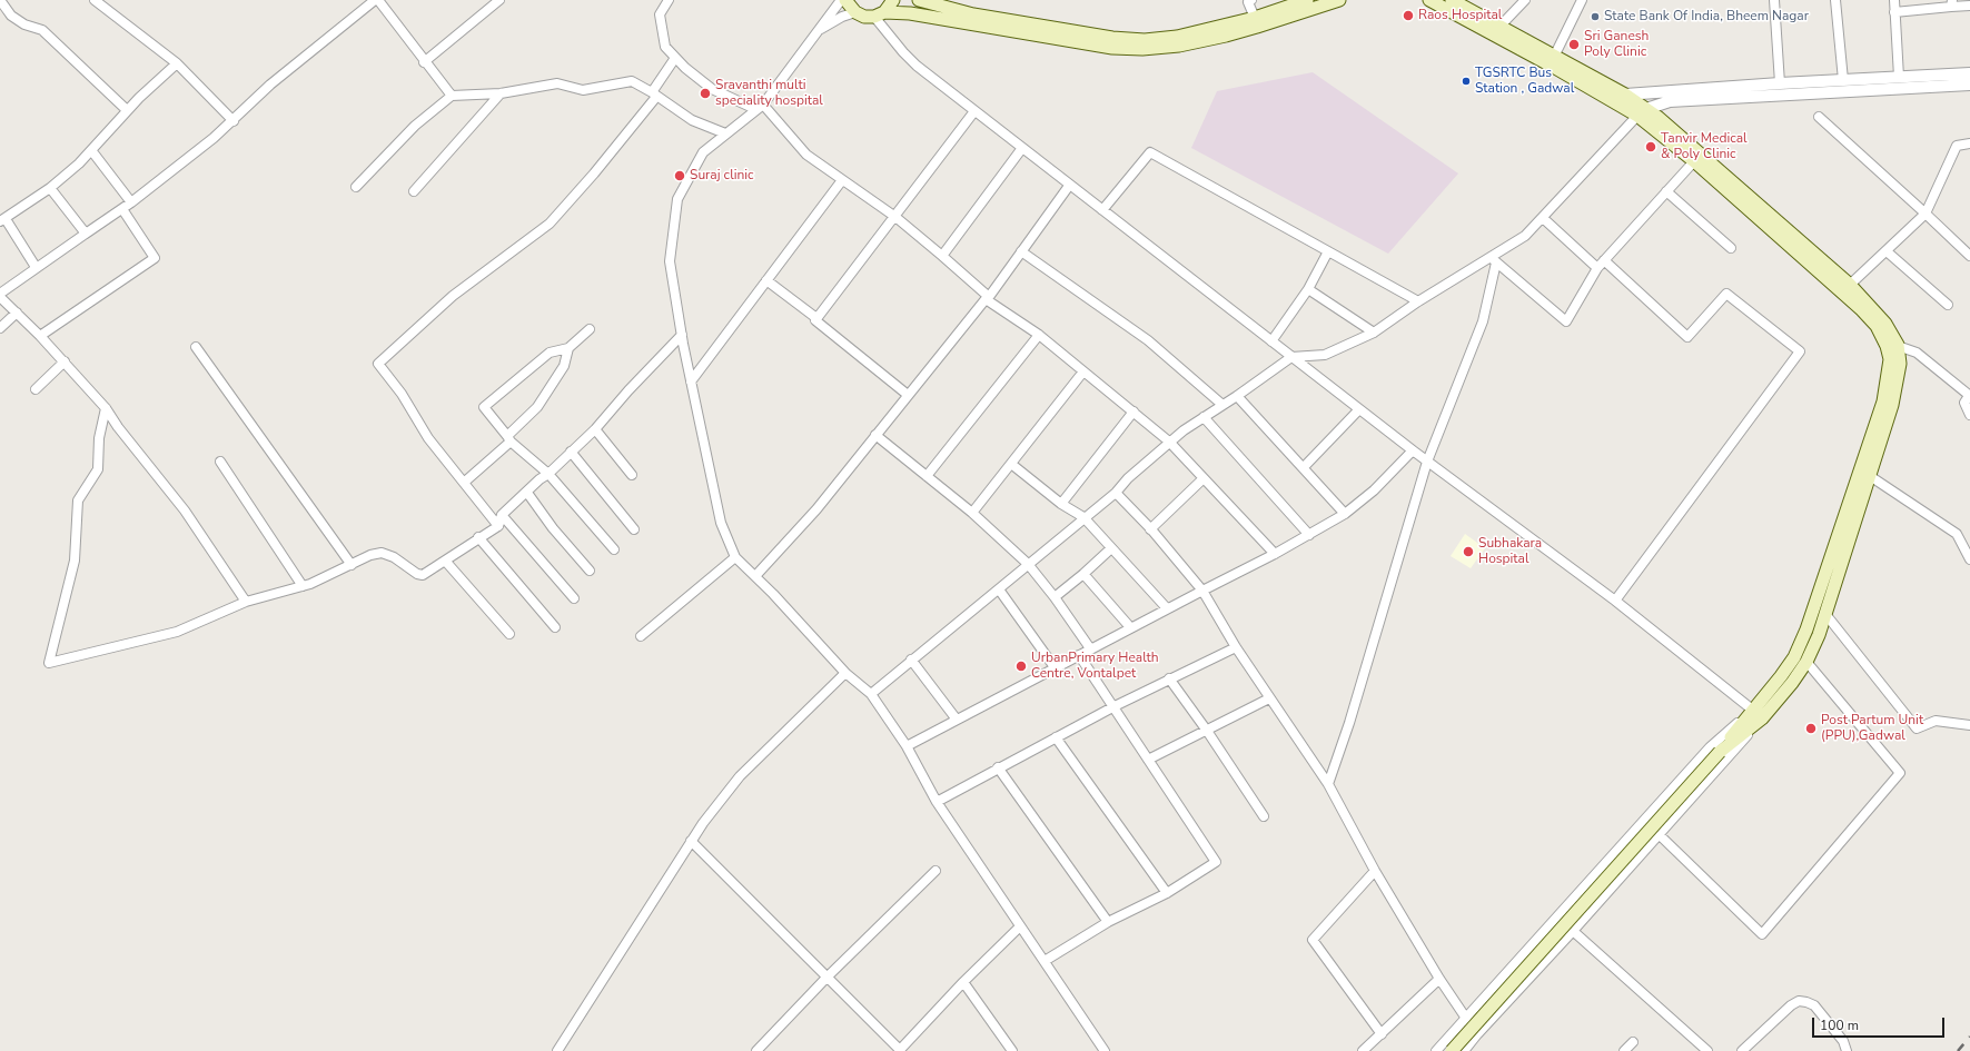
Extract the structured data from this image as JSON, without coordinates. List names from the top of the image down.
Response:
{
  "places": [
    "Raos Hospital",
    "State Bank Of India, Bheem Nagar",
    "Sri Ganesh Poly Clinic",
    "TGSRTC Bus Station , Gadwal",
    "Sravanthi multi speciality hospital",
    "Tanvir Medical & Poly Clinic",
    "Suraj clinic",
    "Subhakara Hospital",
    "UrbanPrimary Health Centre, Vontalpet",
    "Post Partum Unit (PPU),Gadwal"
  ],
  "scale_bar": "100 m"
}
